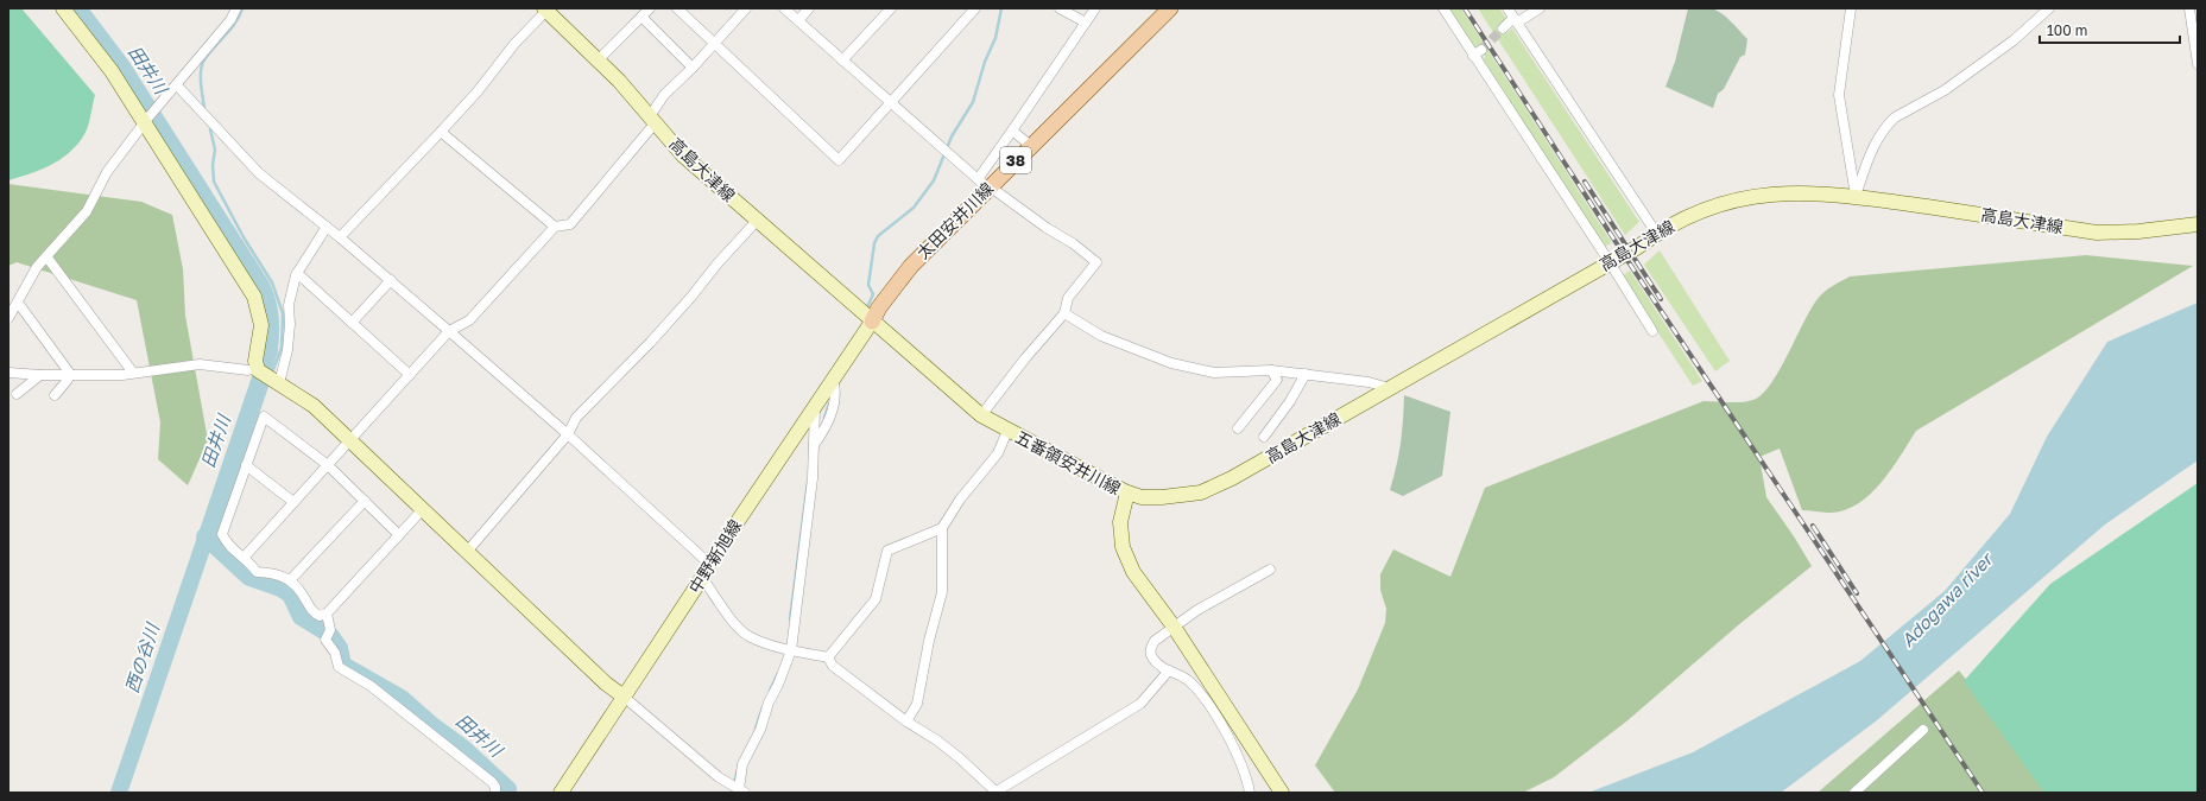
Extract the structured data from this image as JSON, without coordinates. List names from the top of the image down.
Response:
{
  "streets": {
    "main road": [
      "38",
      "高島大津線",
      "太田安井川線",
      "五番領安井川線",
      "中野新旭線"
    ]
  },
  "crossings": [
    ["高島大津線", "太田安井川線"],
    ["高島大津線", "五番領安井川線"],
    ["高島大津線", "中野新旭線"],
    ["太田安井川線", "五番領安井川線"],
    ["太田安井川線", "中野新旭線"],
    ["五番領安井川線", "中野新旭線"]
  ],
  "water": ["田井川", "Adogawa river", "西の谷川"],
  "scale_bar": "100 m"
}
